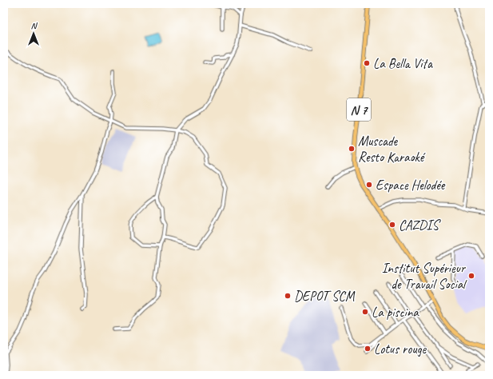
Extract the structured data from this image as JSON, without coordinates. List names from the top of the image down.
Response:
{
  "streets": {
    "main road": ["N 7"]
  },
  "places": [
    "La Bella Vita",
    "Muscade Resto Karaoké",
    "Espace Helodée",
    "CAZDIS",
    "Institut Supérieur de Travail Social",
    "DEPOT SCM",
    "La piscina",
    "Lotus rouge"
  ],
  "north": "top"
}
